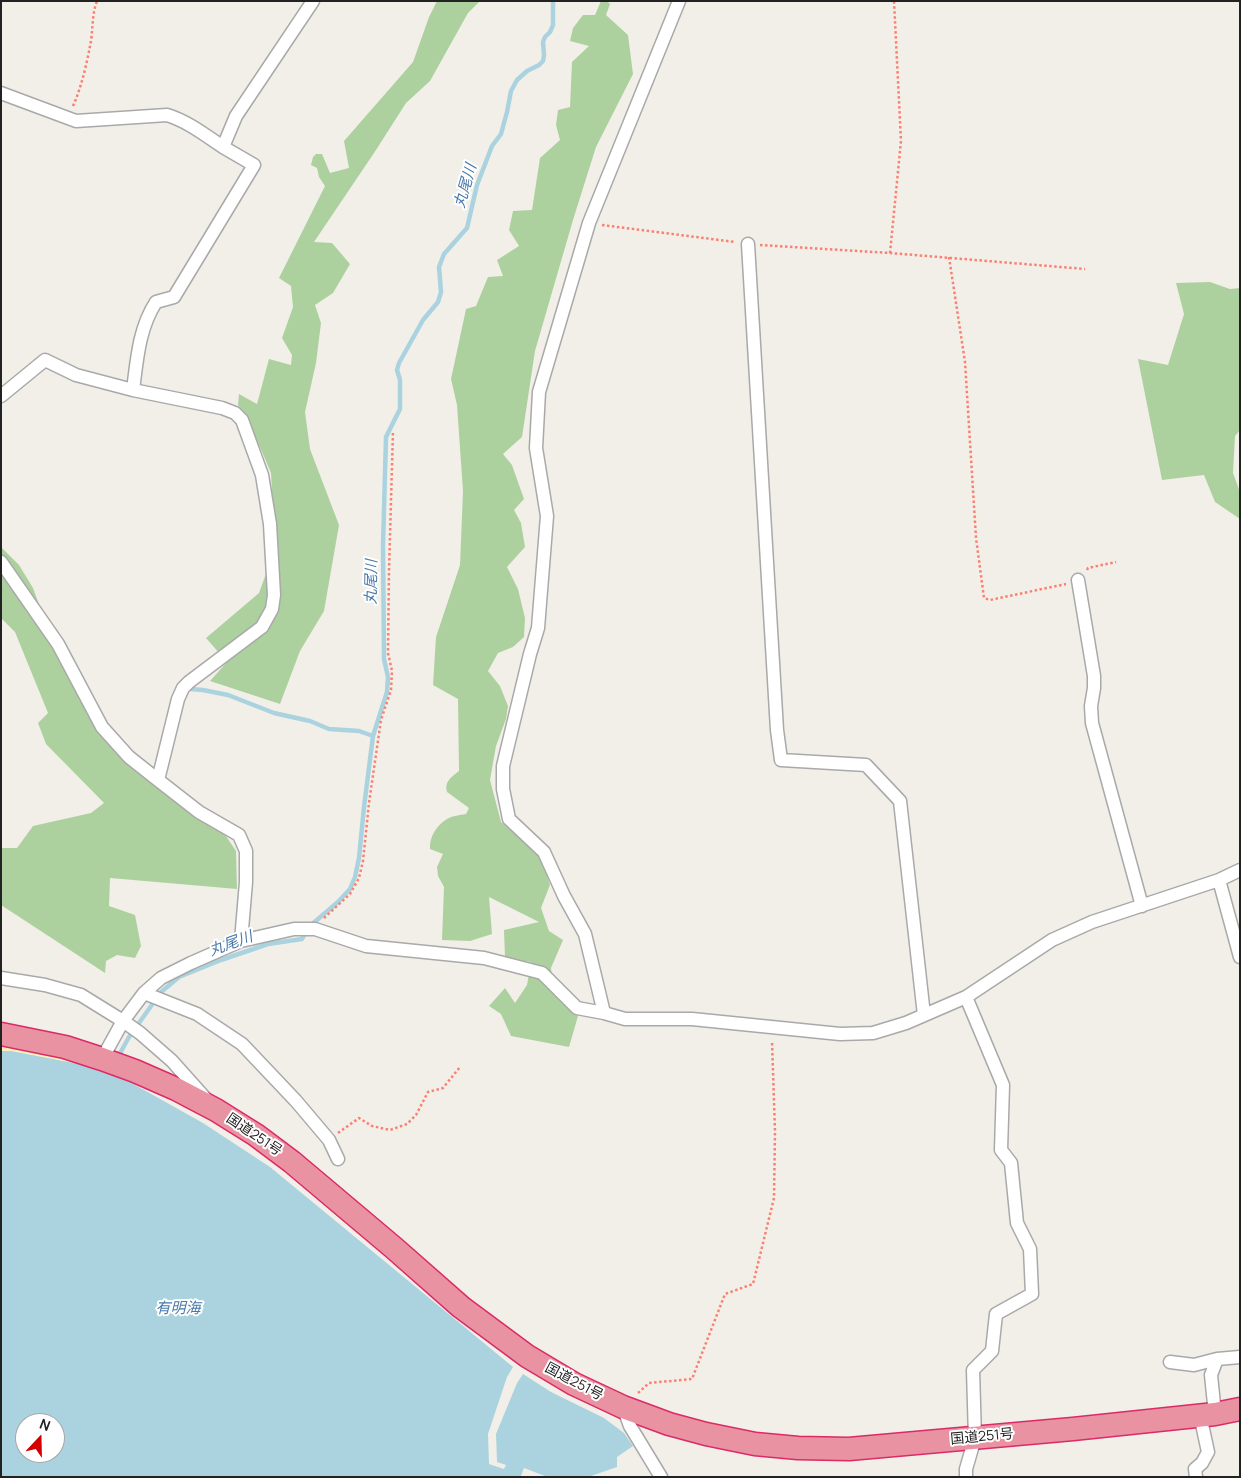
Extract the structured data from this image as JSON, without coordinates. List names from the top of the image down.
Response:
{
  "streets": {
    "highway": ["国道251号"]
  },
  "water": ["丸尾川", "有明海"],
  "north": "top"
}
